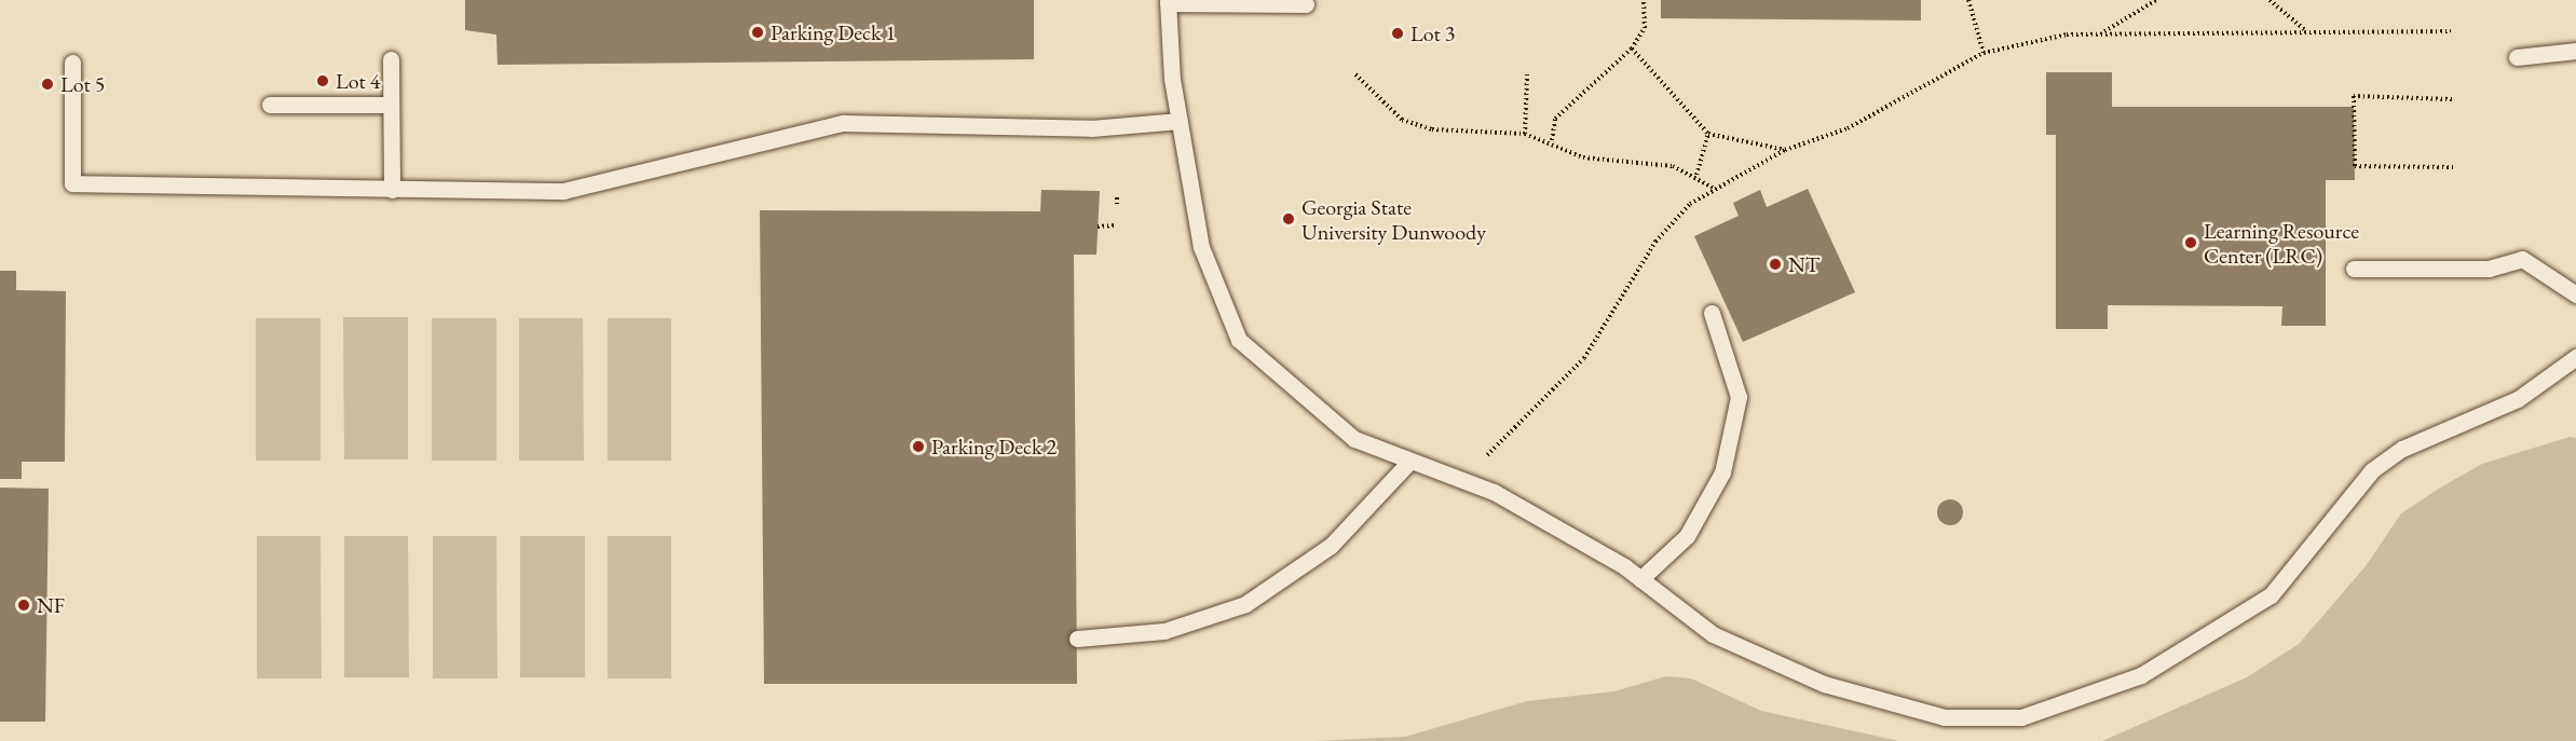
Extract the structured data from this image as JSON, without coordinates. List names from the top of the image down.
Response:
{
  "places": [
    "Parking Deck 1",
    "Lot 3",
    "Lot 4",
    "Lot 5",
    "Georgia State University Dunwoody",
    "Learning Resource Center (LRC)",
    "NT",
    "Parking Deck 2",
    "NF"
  ]
}
